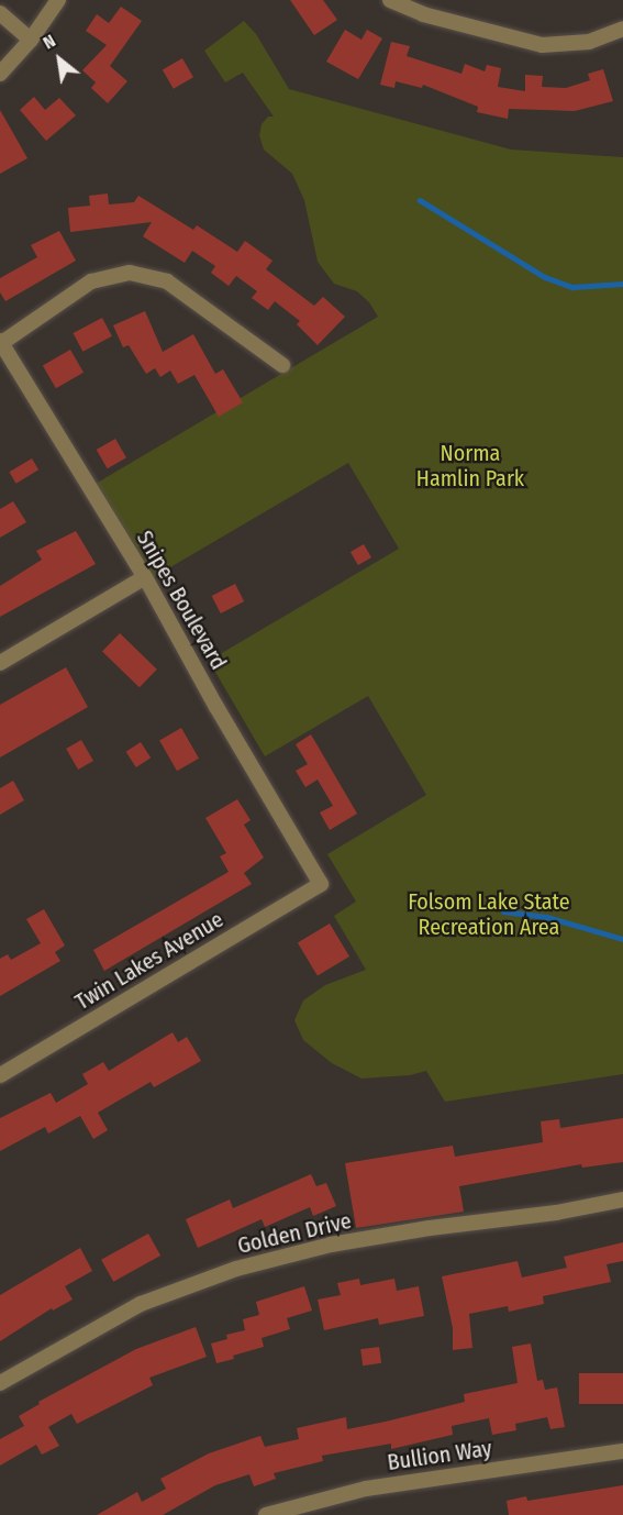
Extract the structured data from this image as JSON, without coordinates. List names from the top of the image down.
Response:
{
  "streets": {
    "street": [
      "Snipes Boulevard",
      "Twin Lakes Avenue",
      "Golden Drive",
      "Bullion Way"
    ]
  },
  "crossings": [
    ["Snipes Boulevard", "Twin Lakes Avenue"]
  ],
  "parks": ["Norma Hamlin Park", "Folsom Lake State Recreation Area"],
  "north": "top left"
}
